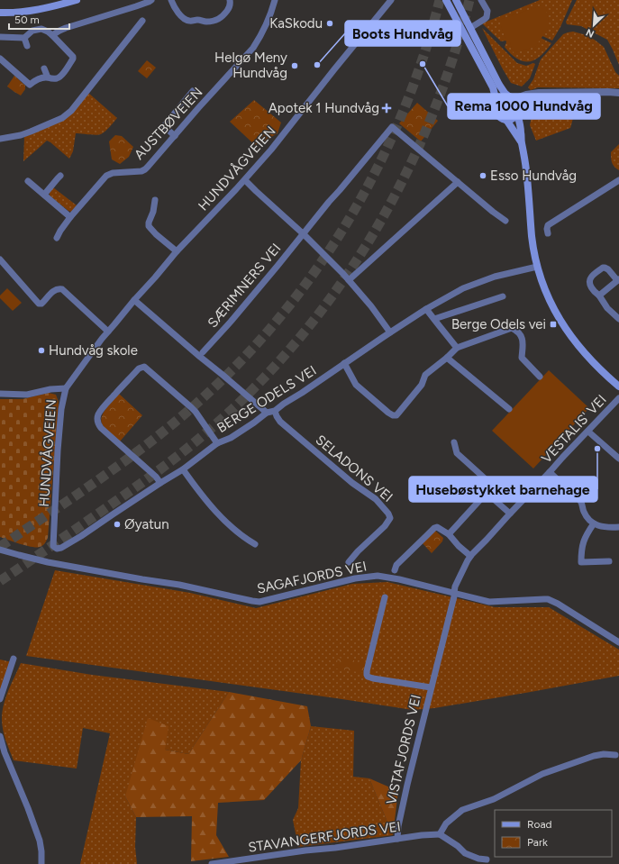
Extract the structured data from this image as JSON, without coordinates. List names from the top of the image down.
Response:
{
  "streets": {
    "street": [
      "AUSTBØVEIEN",
      "HUNDVÅGVEIEN",
      "SÆRIMNERS VEI",
      "BERGE ODELS VEI",
      "VESTALIS' VEI",
      "SELADONS VEI",
      "SAGAFJORDS VEI",
      "VISTAFJORDS VEI",
      "STAVANGERFJORDS VEI"
    ]
  },
  "crossings": [
    ["HUNDVÅGVEIEN", "BERGE ODELS VEI"],
    ["BERGE ODELS VEI", "SELADONS VEI"],
    ["VESTALIS' VEI", "SAGAFJORDS VEI"],
    ["VESTALIS' VEI", "VISTAFJORDS VEI"],
    ["SAGAFJORDS VEI", "VISTAFJORDS VEI"],
    ["VISTAFJORDS VEI", "STAVANGERFJORDS VEI"]
  ],
  "places": {
    "other": [
      "KaSkodu",
      "Rema 1000 Hundvåg",
      "Boots Hundvåg",
      "Helgø Meny Hundvåg",
      "Esso Hundvåg",
      "Hundvåg skole",
      "Husebøstykket barnehage",
      "Øyatun"
    ],
    "health": ["Apotek 1 Hundvåg"],
    "transit": ["Berge Odels vei"]
  },
  "legend": ["Road", "Park"],
  "scale_bar": "50 m",
  "north": "bottom left"
}
